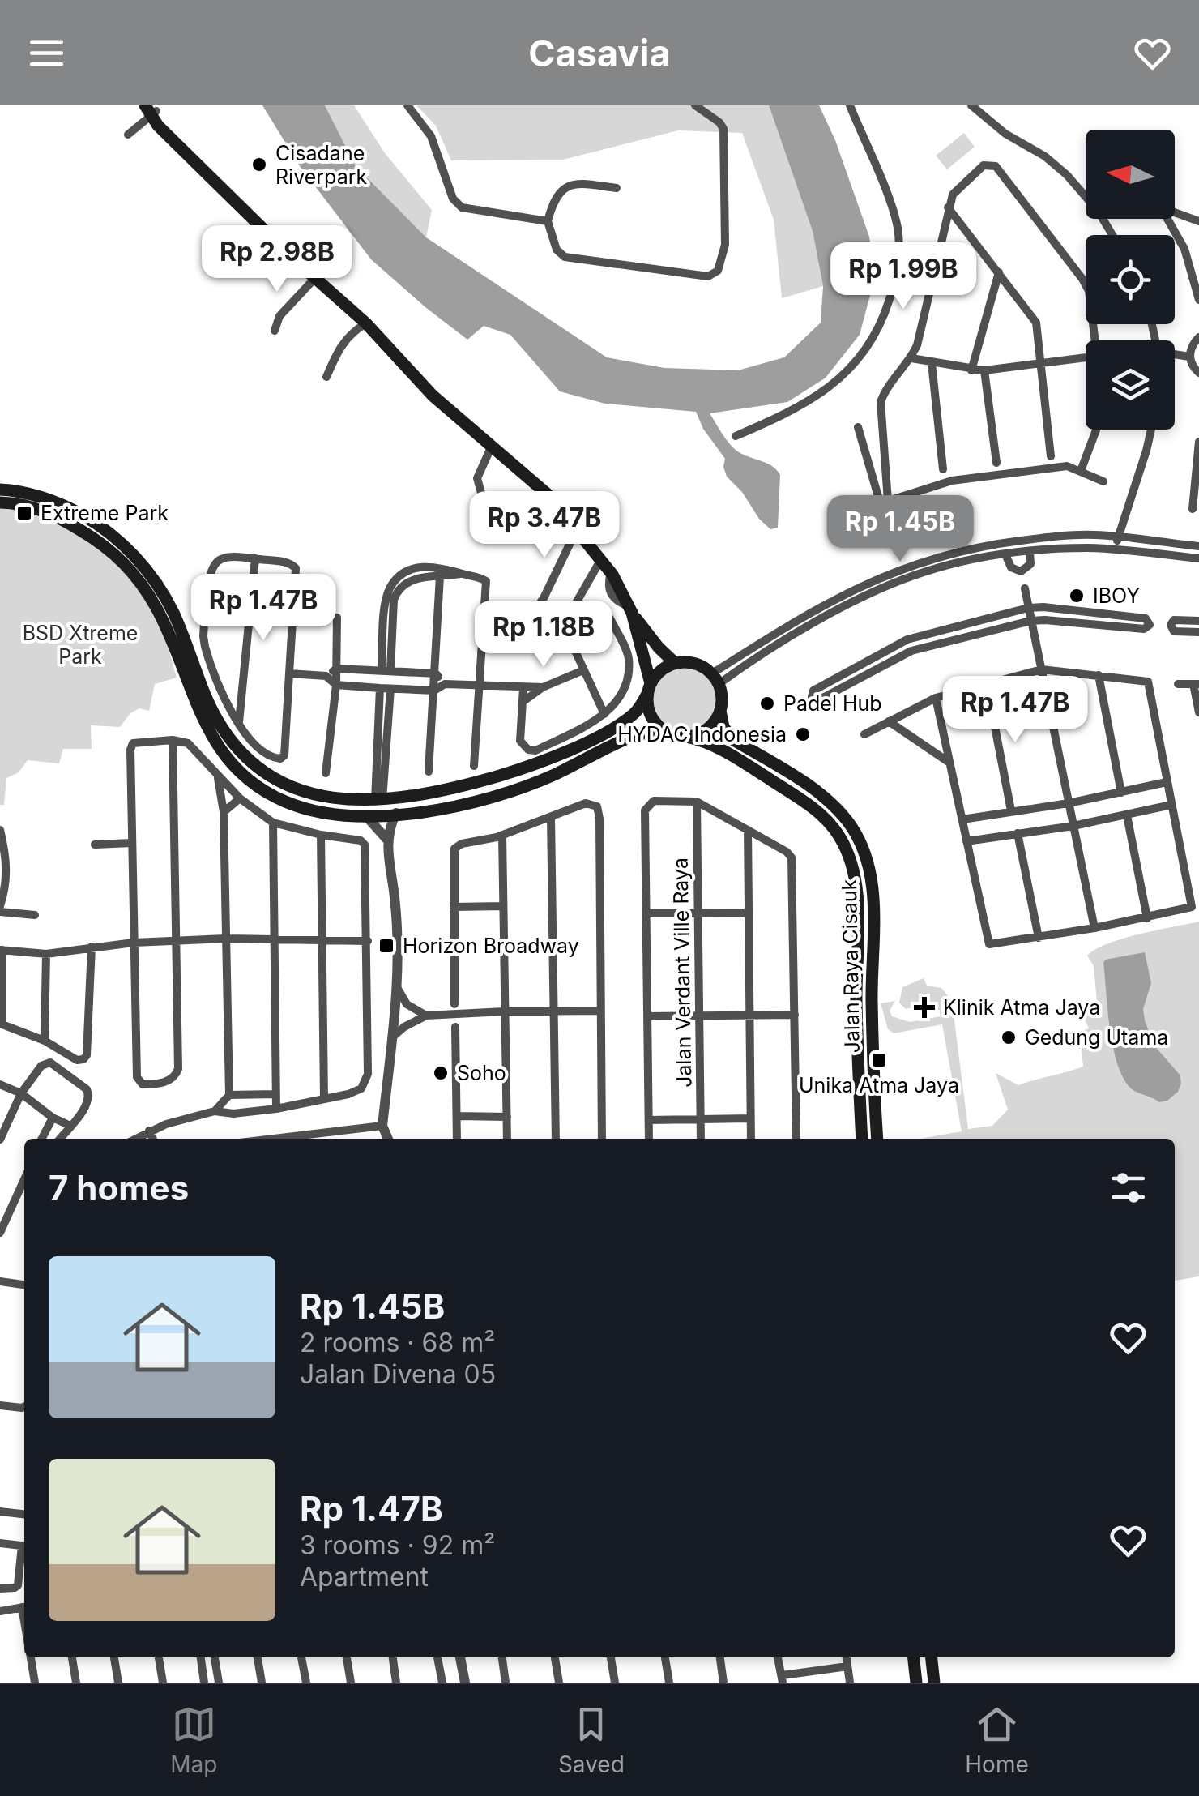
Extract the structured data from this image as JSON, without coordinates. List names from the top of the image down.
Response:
{
  "streets": {
    "main road": ["Jalan Raya Cisauk"],
    "street": ["Jalan Verdant Ville Raya"]
  },
  "parks": ["BSD Xtreme Park"],
  "places": {
    "other": [
      "Cisadane Riverpark",
      "IBOY",
      "Padel Hub",
      "HYDAC Indonesia",
      "Gedung Utama",
      "Soho"
    ],
    "transit": ["Extreme Park", "Horizon Broadway", "Unika Atma Jaya"],
    "health": ["Klinik Atma Jaya"]
  },
  "north": "left",
  "page": {
    "header": "Casavia",
    "price": [
      "Rp 2.98B",
      "Rp 1.99B",
      "Rp 3.47B",
      "Rp 1.45B",
      "Rp 1.47B",
      "Rp 1.18B",
      "Rp 1.47B"
    ],
    "heading": "7 homes",
    "list": [
      {
        "name": "Rp 1.45B",
        "note": "2 rooms · 68 m² · Jalan Divena 05"
      },
      {
        "name": "Rp 1.47B",
        "note": "3 rooms · 92 m² · Apartment"
      }
    ],
    "tabs": ["Map", "Saved", "Home"]
  }
}
